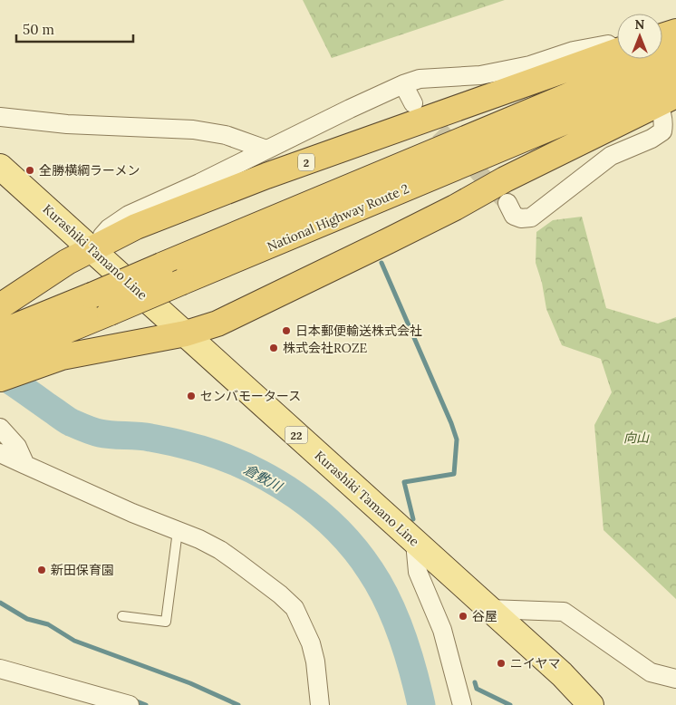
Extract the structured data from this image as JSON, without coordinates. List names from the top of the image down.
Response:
{
  "streets": {
    "highway": ["2", "National Highway Route 2"],
    "main road": ["Kurashiki Tamano Line", "22"]
  },
  "crossings": [
    ["2", "Kurashiki Tamano Line"]
  ],
  "water": ["倉敷川"],
  "parks": ["向山"],
  "places": [
    "全勝横綱ラーメン",
    "日本郵便輸送株式会社",
    "株式会社ROZE",
    "センバモータース",
    "新田保育園",
    "谷屋",
    "ニイヤマ"
  ],
  "scale_bar": "50 m",
  "north": "top"
}
